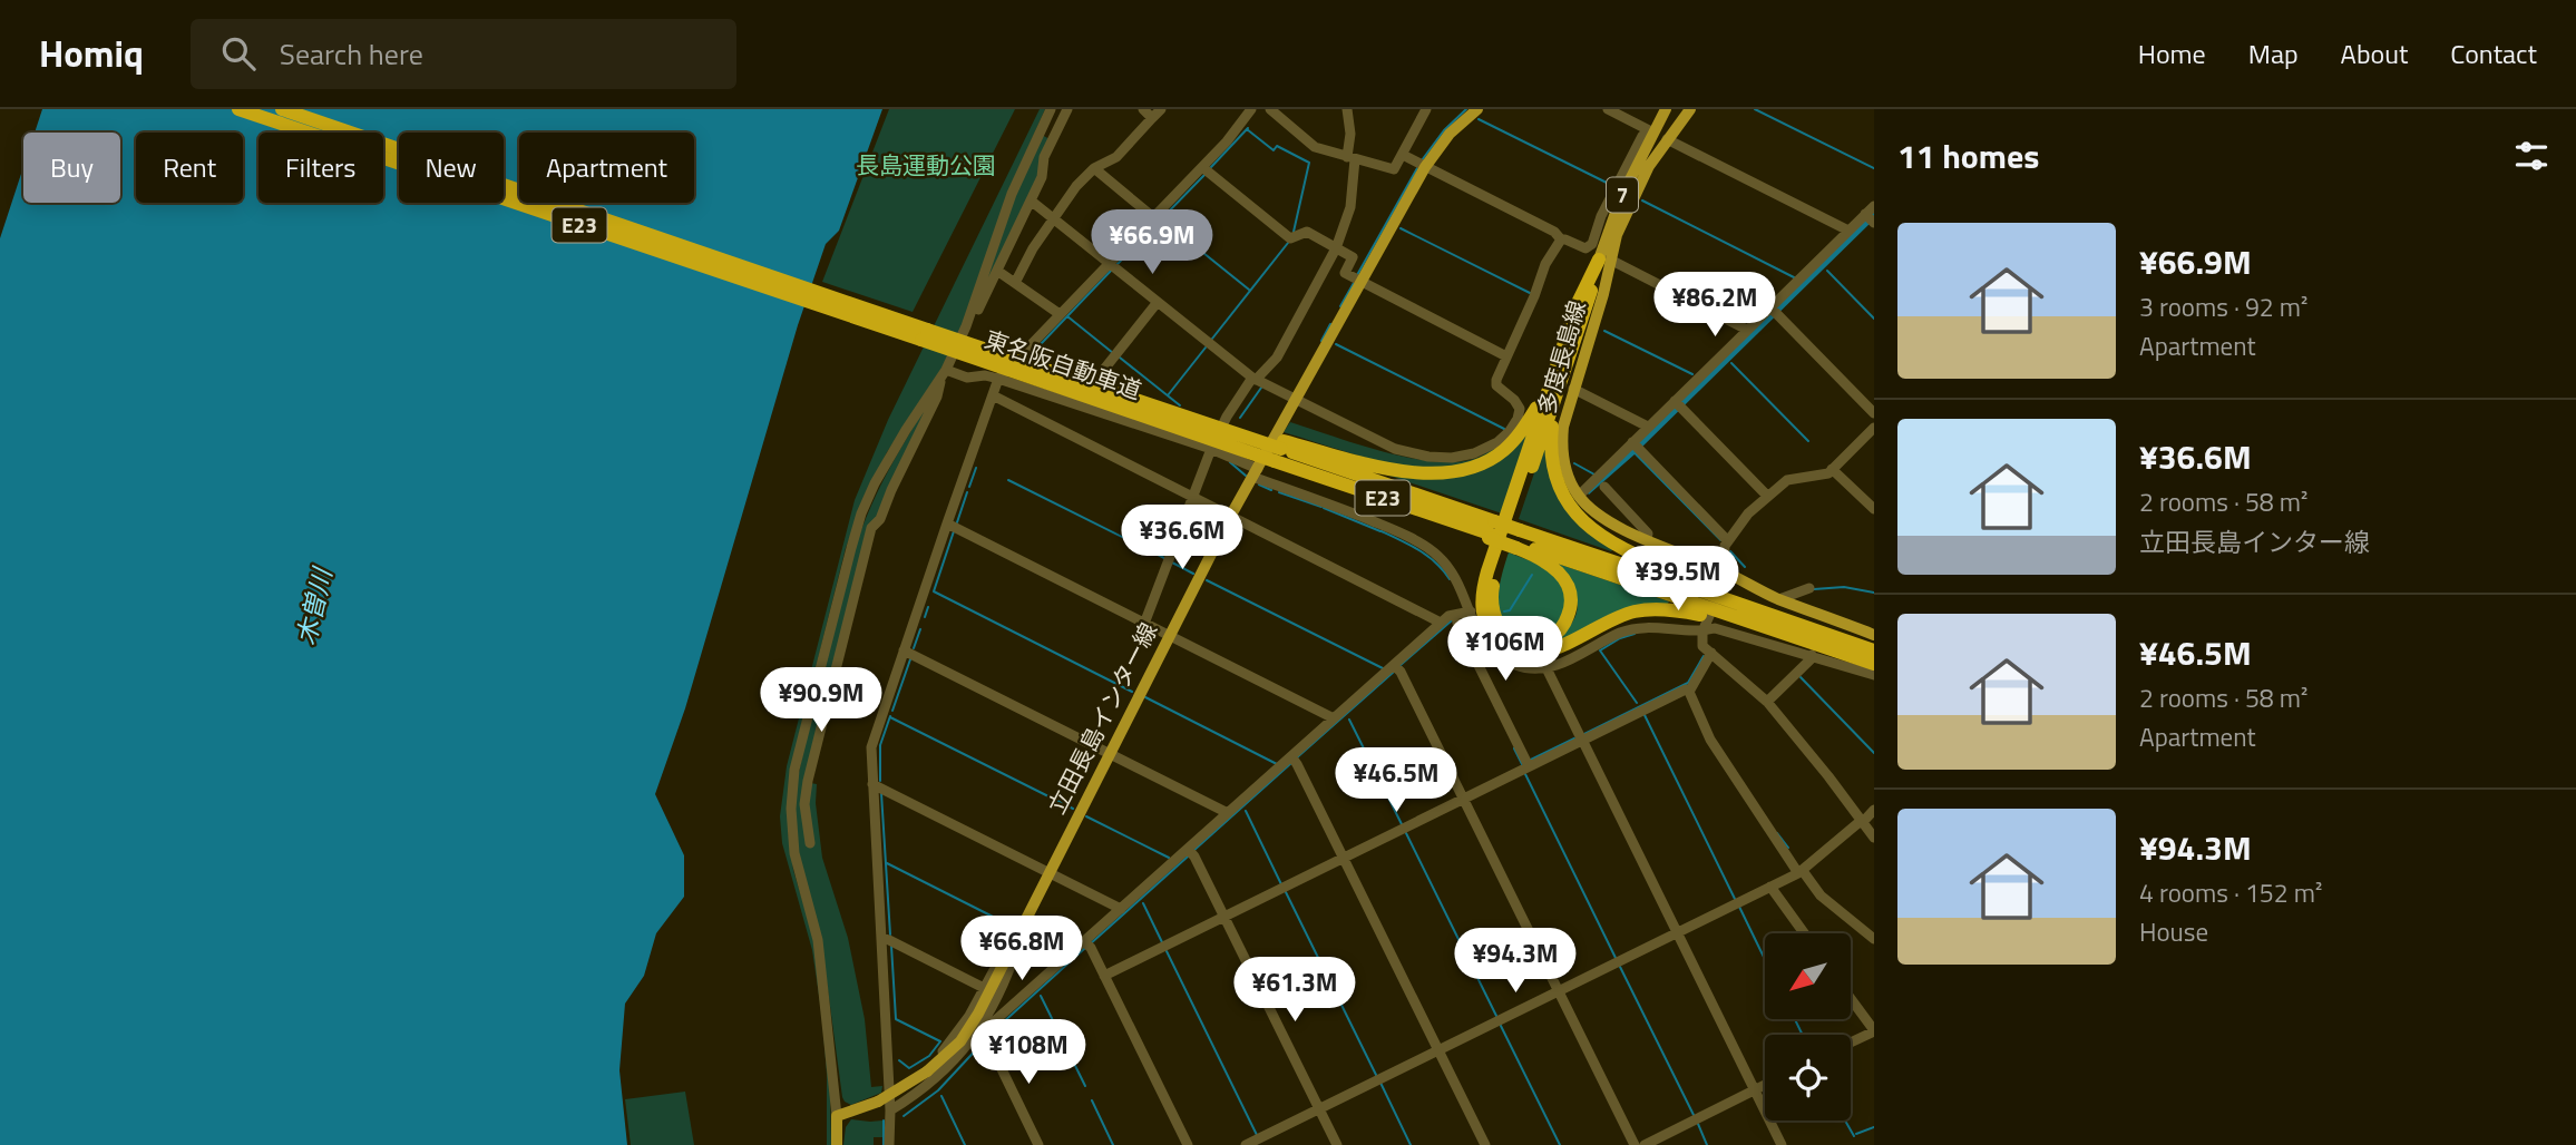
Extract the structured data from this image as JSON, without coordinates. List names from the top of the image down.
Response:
{
  "streets": {
    "highway": ["E23", "東名阪自動車道"],
    "main road": ["7", "多度長島線", "立田長島インター線"]
  },
  "water": ["木曽川"],
  "parks": ["長島運動公園"],
  "north": "bottom left",
  "page": {
    "header": "Homiq",
    "search": "Search here",
    "nav": [
      "Home",
      "Map",
      "About",
      "Contact"
    ],
    "heading": "11 homes",
    "chip": [
      "Buy",
      "Rent",
      "Filters",
      "New",
      "Apartment"
    ],
    "list": [
      {
        "name": "¥66.9M",
        "note": "3 rooms · 92 m² · Apartment"
      },
      {
        "name": "¥36.6M",
        "note": "2 rooms · 58 m² · 立田長島インター線"
      },
      {
        "name": "¥46.5M",
        "note": "2 rooms · 58 m² · Apartment"
      },
      {
        "name": "¥94.3M",
        "note": "4 rooms · 152 m² · House"
      }
    ],
    "price": [
      "¥66.9M",
      "¥86.2M",
      "¥36.6M",
      "¥39.5M",
      "¥106M",
      "¥90.9M",
      "¥46.5M",
      "¥66.8M",
      "¥94.3M",
      "¥61.3M",
      "¥108M"
    ]
  }
}
